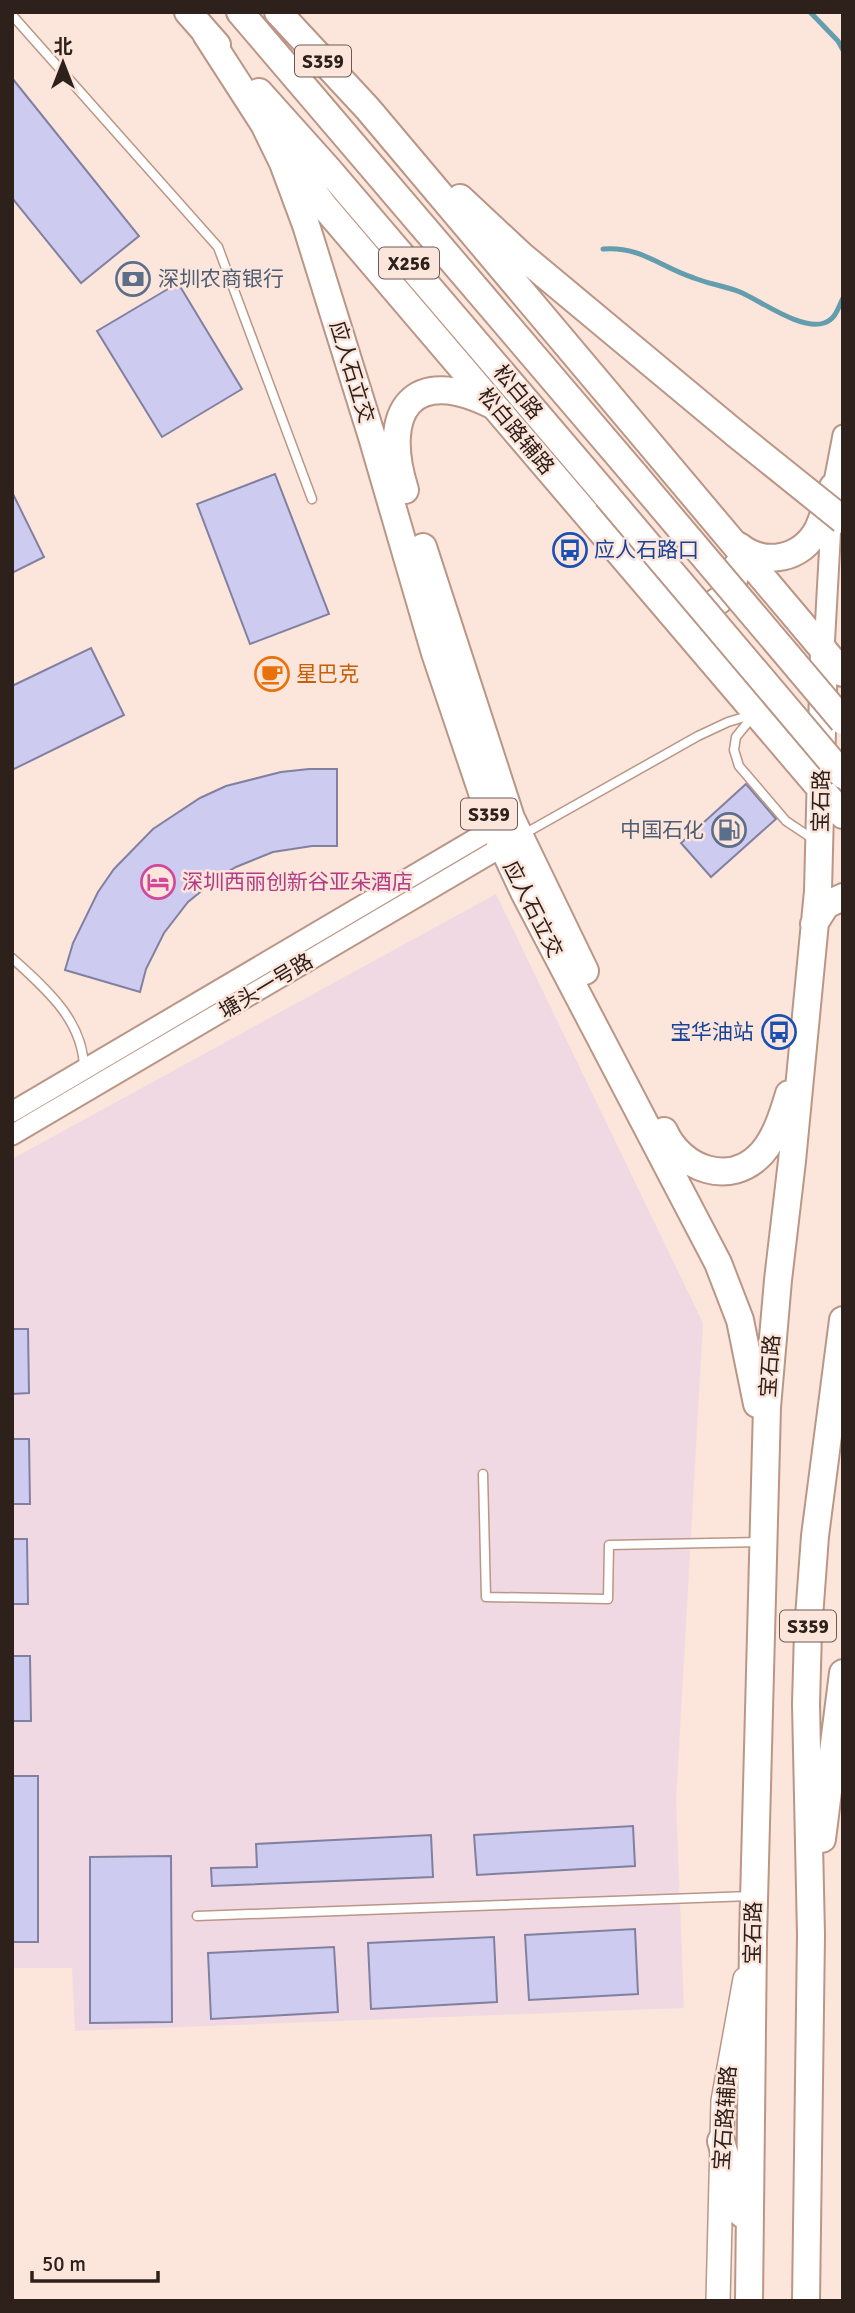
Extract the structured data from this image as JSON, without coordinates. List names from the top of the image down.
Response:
{
  "streets": {
    "main road": [
      "S359",
      "X256",
      "应人石立交",
      "松白路",
      "松白路辅路",
      "宝石路",
      "宝石路辅路"
    ],
    "street": ["塘头一号路"]
  },
  "crossings": [
    ["S359", "宝石路"],
    ["应人石立交", "松白路辅路"],
    ["应人石立交", "宝石路"],
    ["应人石立交", "塘头一号路"],
    ["松白路", "松白路辅路"],
    ["松白路辅路", "宝石路"],
    ["宝石路", "宝石路辅路"]
  ],
  "places": {
    "bank": ["深圳农商银行"],
    "bus stop": ["应人石路口", "宝华油站"],
    "cafe": ["星巴克"],
    "fuel station": ["中国石化"],
    "hotel": ["深圳西丽创新谷亚朵酒店"]
  },
  "scale_bar": "50 m",
  "north": "top"
}
